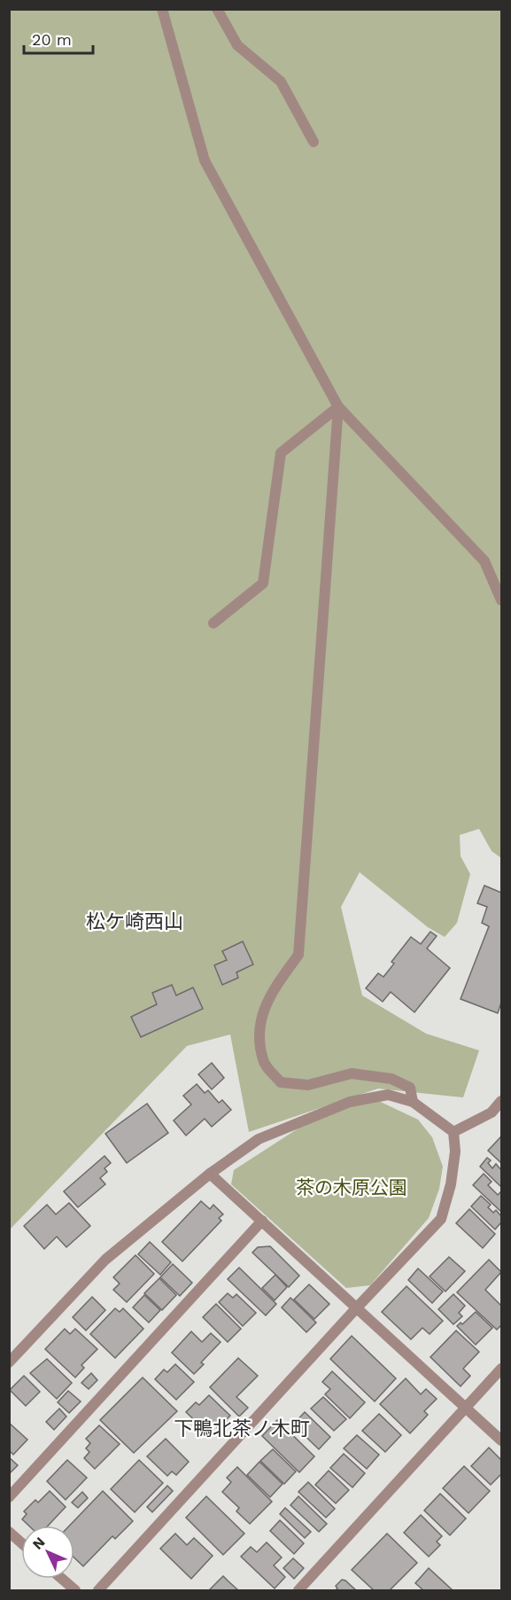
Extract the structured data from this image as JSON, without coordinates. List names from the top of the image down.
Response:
{
  "districts": ["松ケ崎西山", "下鴨北茶ノ木町"],
  "parks": ["茶の木原公園"],
  "scale_bar": "20 m",
  "north": "top left"
}
